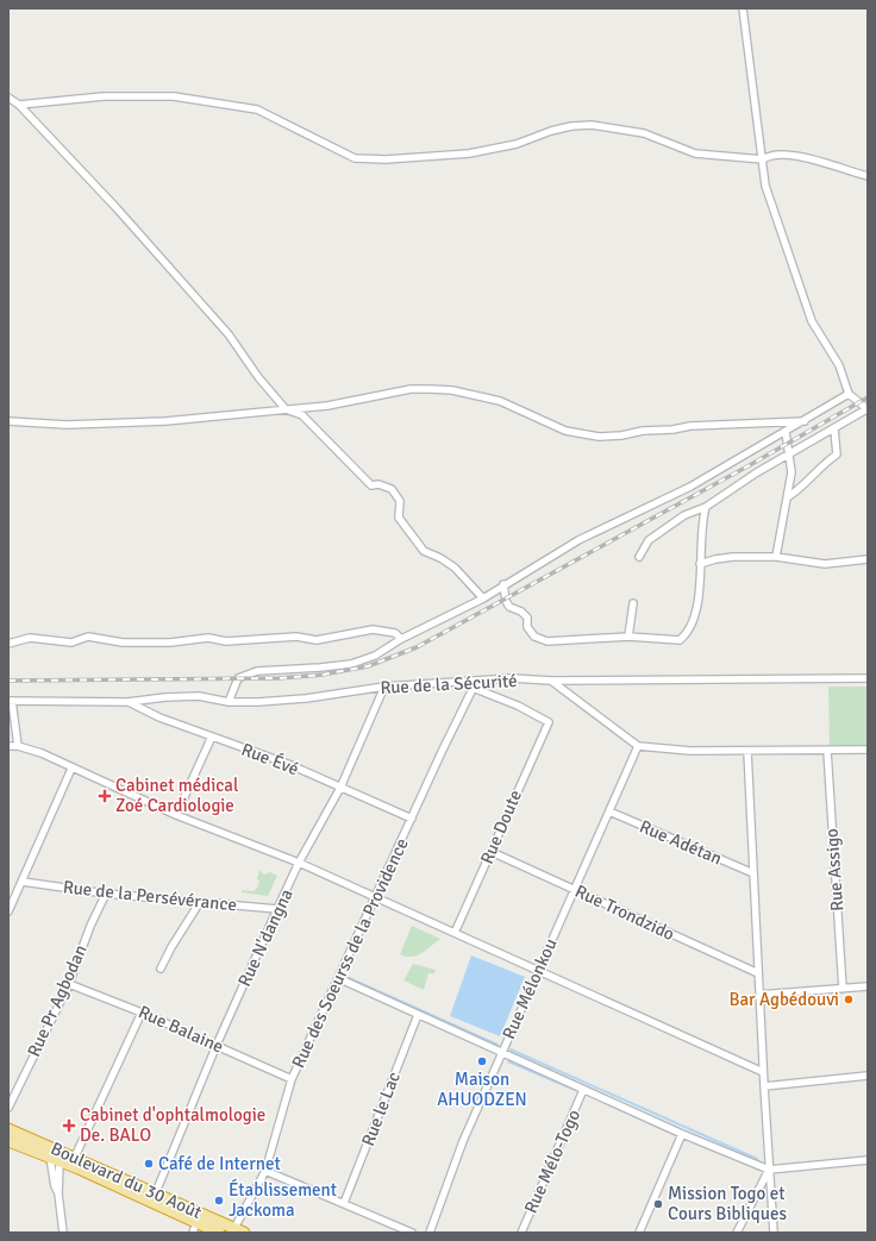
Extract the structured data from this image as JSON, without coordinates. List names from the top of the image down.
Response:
{
  "streets": {
    "highway": ["Boulevard du 30 Août"],
    "street": [
      "Rue de la Sécurité",
      "Rue Évé",
      "Rue Doute",
      "Rue Adétan",
      "Rue Assigo",
      "Rue de la Persévérance",
      "Rue Trondzido",
      "Rue N'dangna",
      "Rue des Soeurss de la Providence",
      "Rue Mélonkou",
      "Rue Pr Agbodan",
      "Rue Balaine",
      "Rue le Lac",
      "Rue Mélo-Togo"
    ]
  },
  "crossings": [
    ["Rue de la Sécurité", "Rue Évé"],
    ["Rue de la Sécurité", "Rue Doute"],
    ["Rue de la Sécurité", "Rue N'dangna"],
    ["Rue de la Sécurité", "Rue des Soeurss de la Providence"],
    ["Rue Évé", "Rue N'dangna"],
    ["Rue Évé", "Rue des Soeurss de la Providence"],
    ["Rue Doute", "Rue Trondzido"],
    ["Rue Doute", "Rue des Soeurss de la Providence"],
    ["Rue Adétan", "Rue Mélonkou"],
    ["Rue de la Persévérance", "Rue N'dangna"],
    ["Rue de la Persévérance", "Rue Pr Agbodan"],
    ["Rue Trondzido", "Rue Mélonkou"],
    ["Rue N'dangna", "Rue Balaine"],
    ["Rue N'dangna", "Boulevard du 30 Août"],
    ["Rue des Soeurss de la Providence", "Rue Balaine"],
    ["Rue des Soeurss de la Providence", "Boulevard du 30 Août"],
    ["Rue Pr Agbodan", "Rue Balaine"]
  ],
  "places": {
    "health": ["Cabinet médical Zoé Cardiologie", "Cabinet d'ophtalmologie De. BALO"],
    "other": [
      "Bar Agbédouvi",
      "Maison AHUODZEN",
      "Café de Internet",
      "Établissement Jackoma",
      "Mission Togo et Cours Bibliques"
    ]
  }
}
